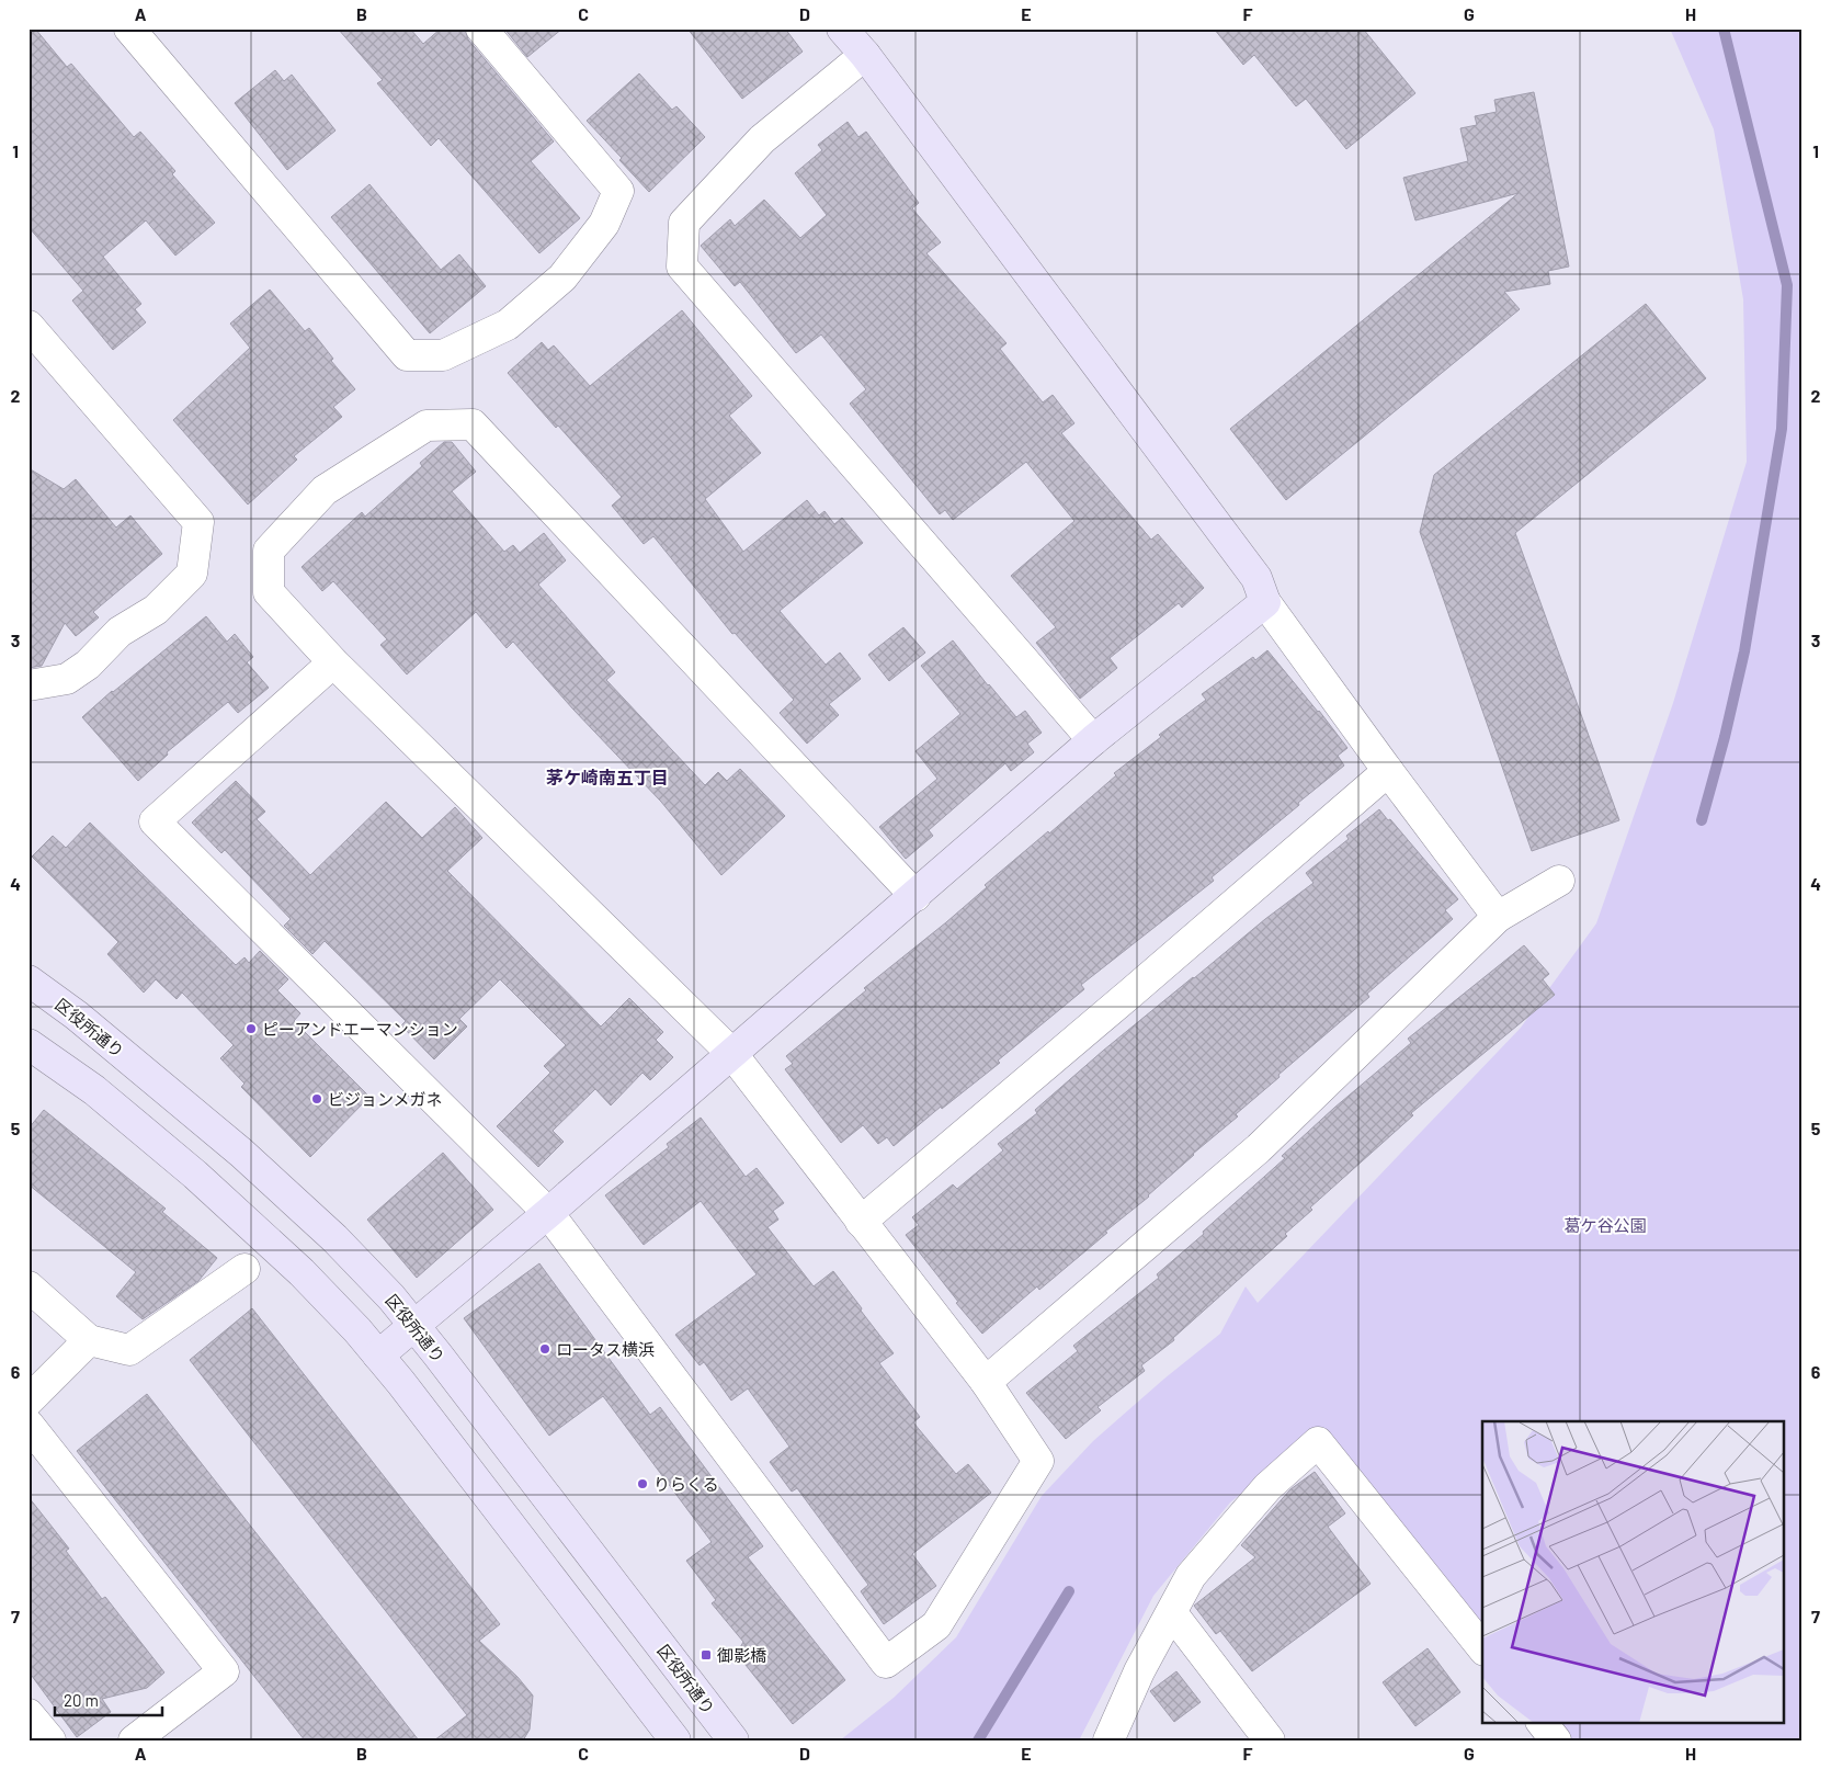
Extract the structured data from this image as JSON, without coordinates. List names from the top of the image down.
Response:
{
  "streets": {
    "street": ["区役所通り"]
  },
  "districts": ["茅ケ崎南五丁目"],
  "parks": ["葛ケ谷公園"],
  "places": {
    "other": [
      "ピーアンドエーマンション",
      "ビジョンメガネ",
      "ロータス横浜",
      "りらくる"
    ],
    "transit": ["御影橋"]
  },
  "scale_bar": "20 m",
  "grid": {
    "columns": [
      "A",
      "B",
      "C",
      "D",
      "E",
      "F",
      "G",
      "H"
    ],
    "rows": [
      "1",
      "2",
      "3",
      "4",
      "5",
      "6",
      "7"
    ]
  }
}
